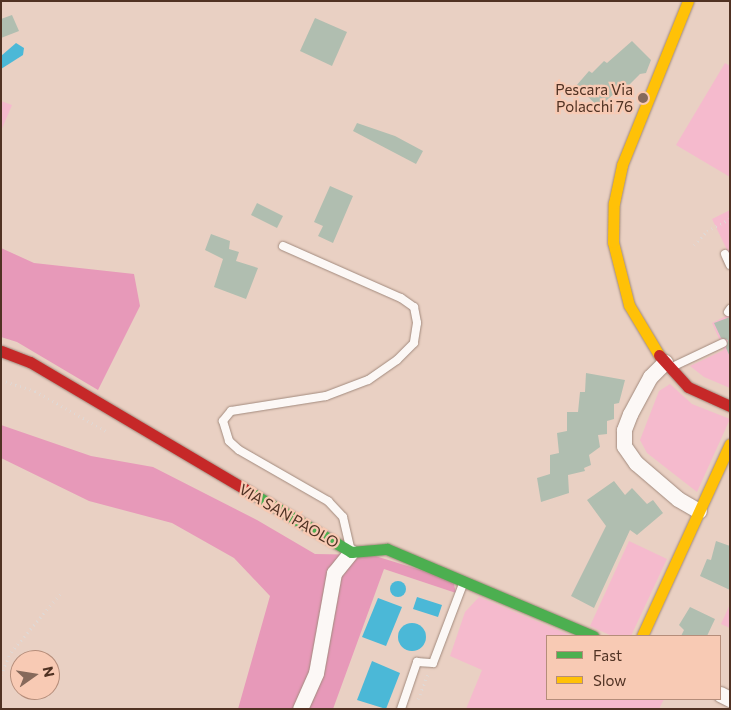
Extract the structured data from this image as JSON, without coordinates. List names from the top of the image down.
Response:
{
  "streets": {
    "street": ["VIA SAN PAOLO"]
  },
  "places": ["Pescara Via Polacchi 76"],
  "legend": ["Fast", "Slow"],
  "north": "right"
}
